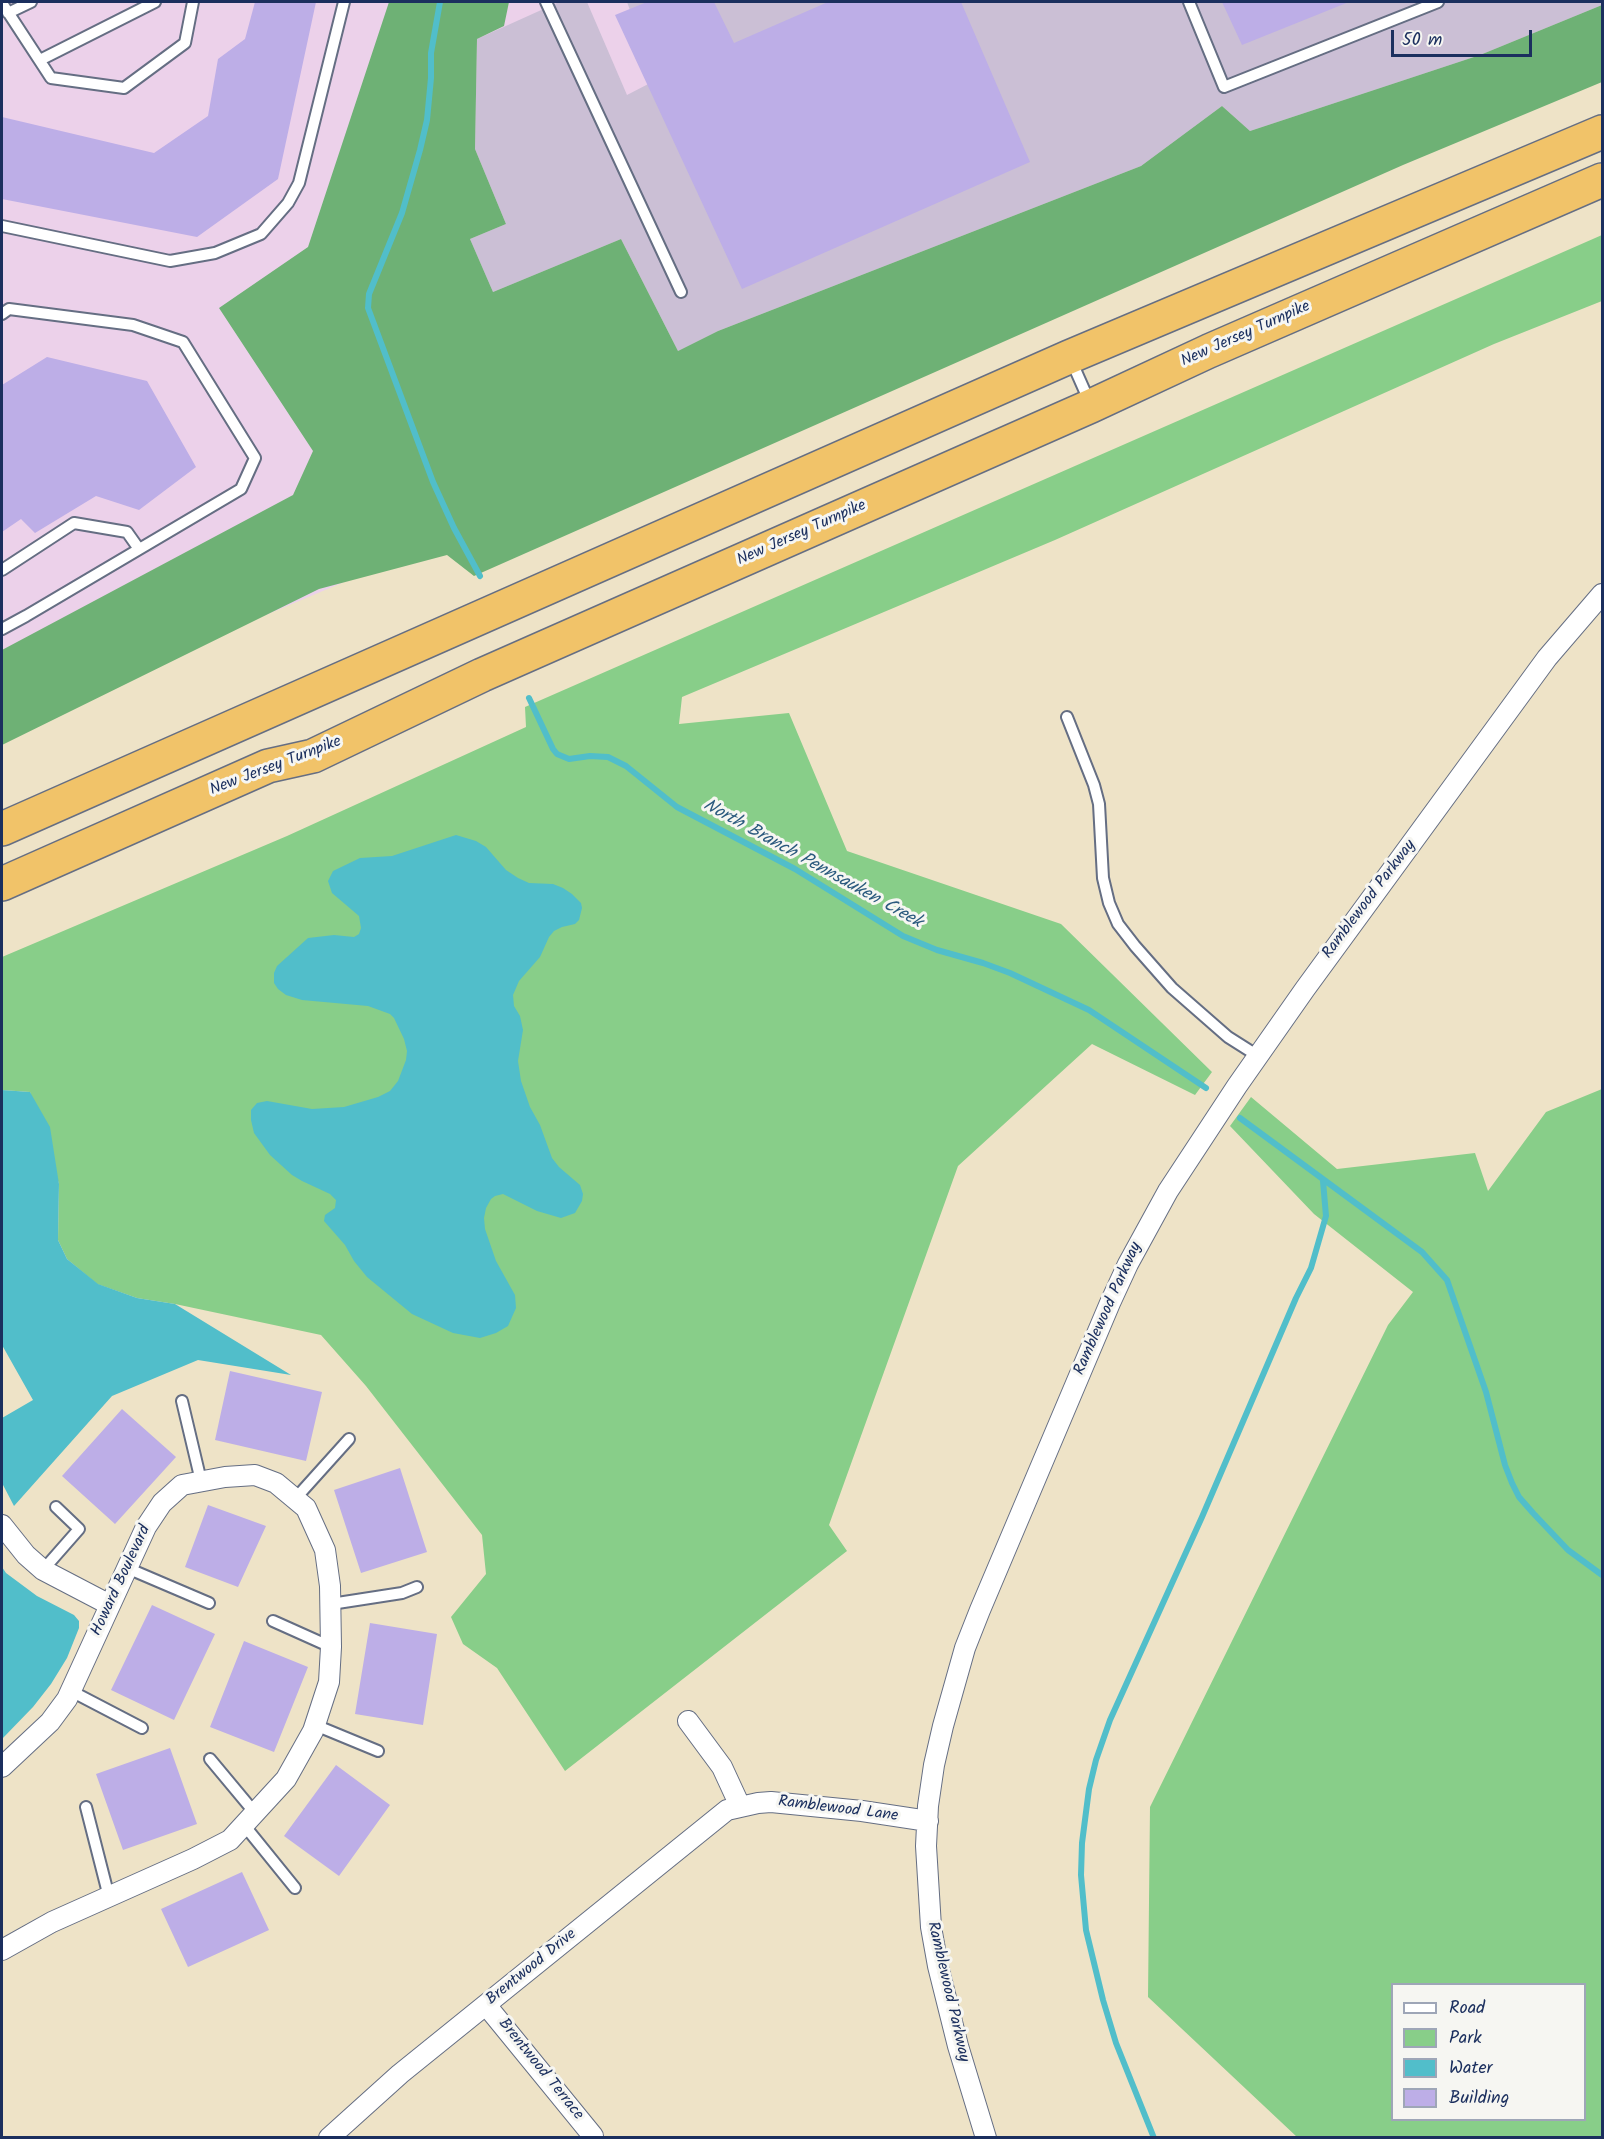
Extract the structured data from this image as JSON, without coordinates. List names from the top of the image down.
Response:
{
  "streets": {
    "highway": ["New Jersey Turnpike"],
    "street": [
      "Ramblewood Parkway",
      "Howard Boulevard",
      "Ramblewood Lane",
      "Brentwood Drive",
      "Brentwood Terrace"
    ]
  },
  "crossings": [
    ["Ramblewood Parkway", "Ramblewood Lane"],
    ["Ramblewood Lane", "Brentwood Drive"],
    ["Brentwood Drive", "Brentwood Terrace"]
  ],
  "water": ["North Branch Pennsauken Creek"],
  "legend": [
    "Road",
    "Park",
    "Water",
    "Building"
  ],
  "scale_bar": "50 m"
}
